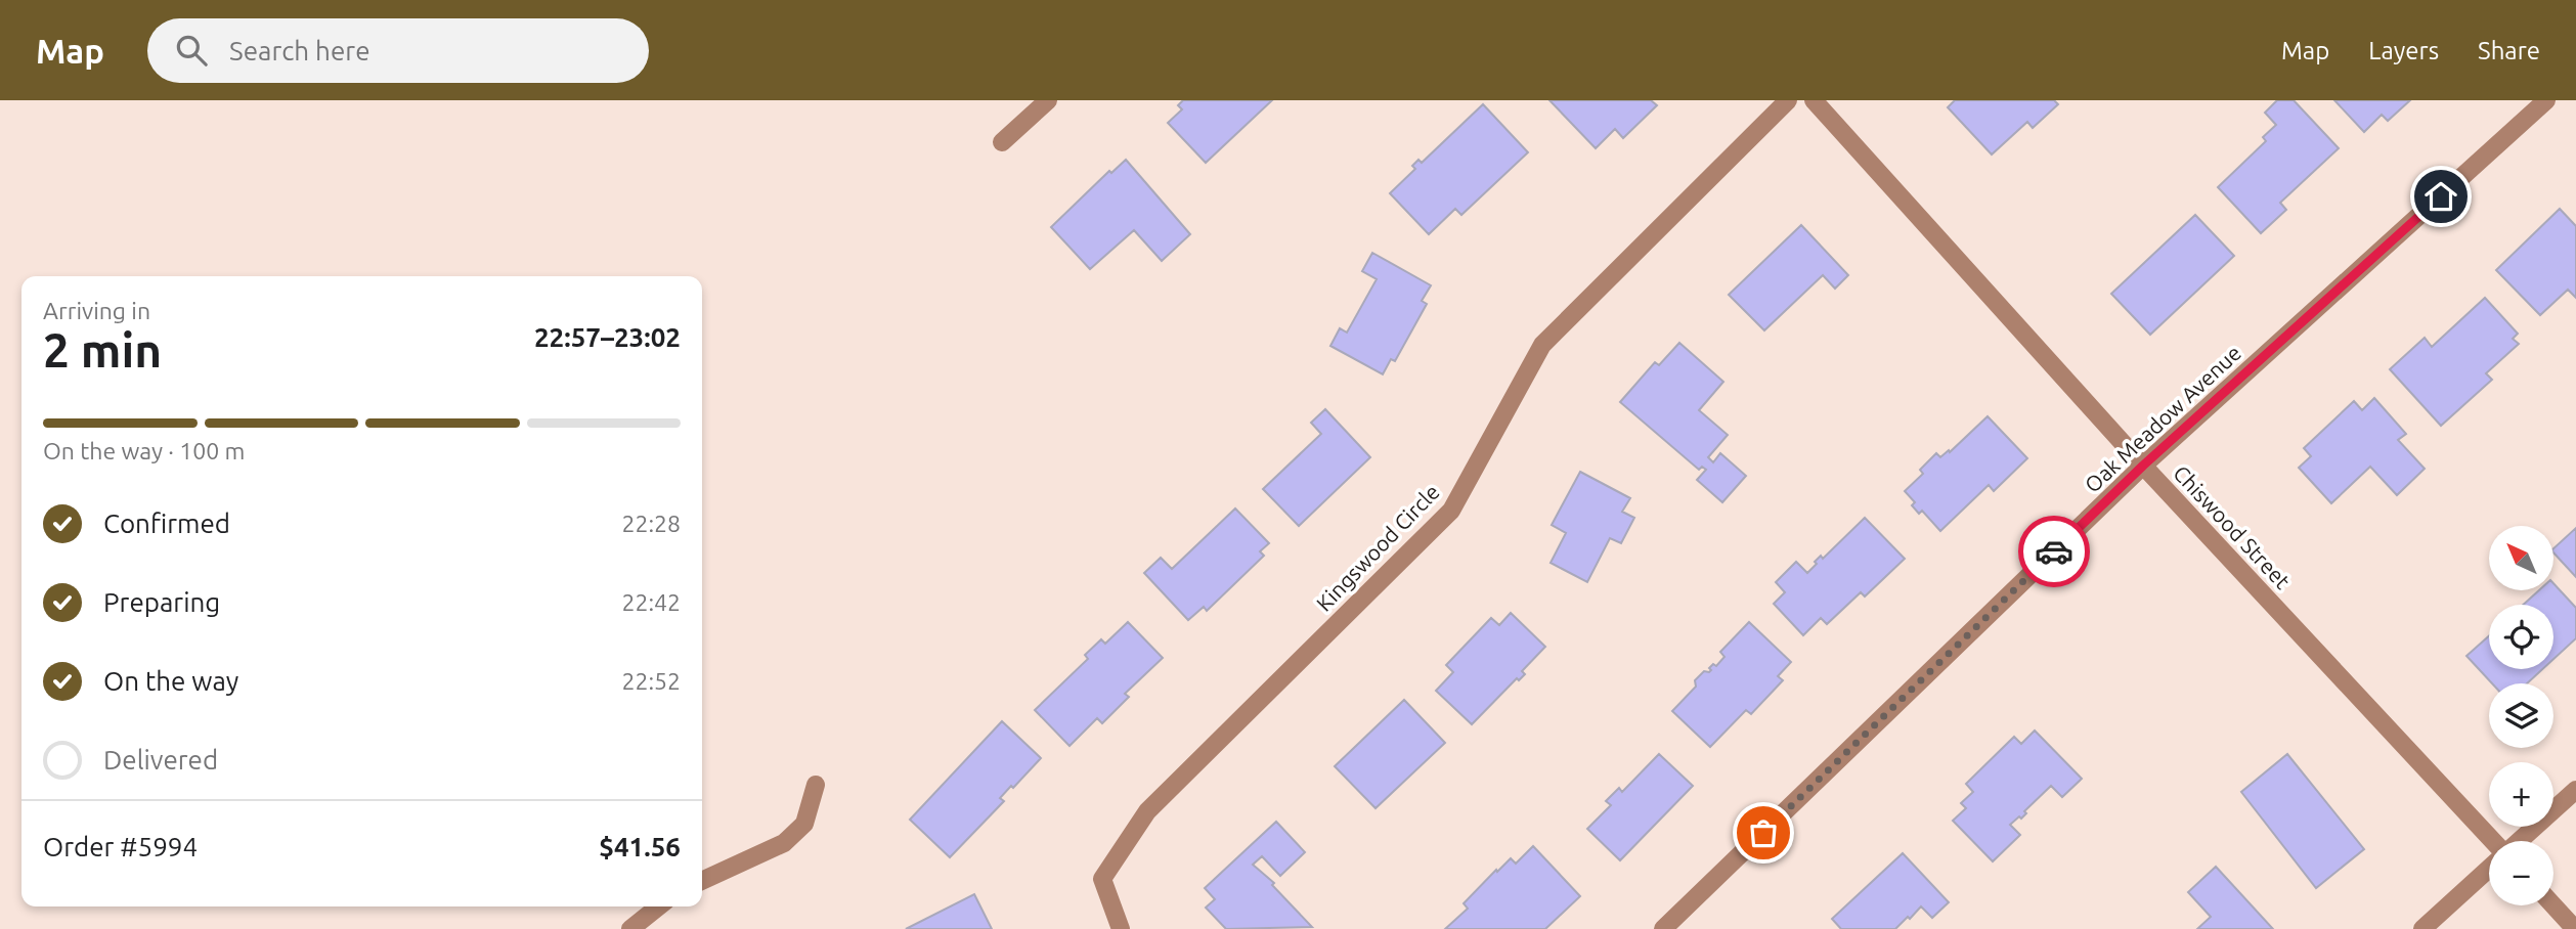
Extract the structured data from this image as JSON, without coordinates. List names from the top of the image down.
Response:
{
  "streets": {
    "street": ["Oak Meadow Avenue", "Chiswood Street", "Kingswood Circle"]
  },
  "crossings": [
    ["Oak Meadow Avenue", "Chiswood Street"]
  ],
  "north": "top left",
  "page": {
    "header": "Map",
    "search": "Search here",
    "nav": ["Map", "Layers", "Share"],
    "heading": ["2 min", "Arriving in", "22:57–23:02"],
    "panel": ["Order #5994", "$41.56"],
    "bar": "On the way · 100 m",
    "list": [
      ["Confirmed", "22:28"],
      ["Preparing", "22:42"],
      ["On the way", "22:52"],
      "Delivered"
    ],
    "map_buttons": ["+", "−"]
  }
}
